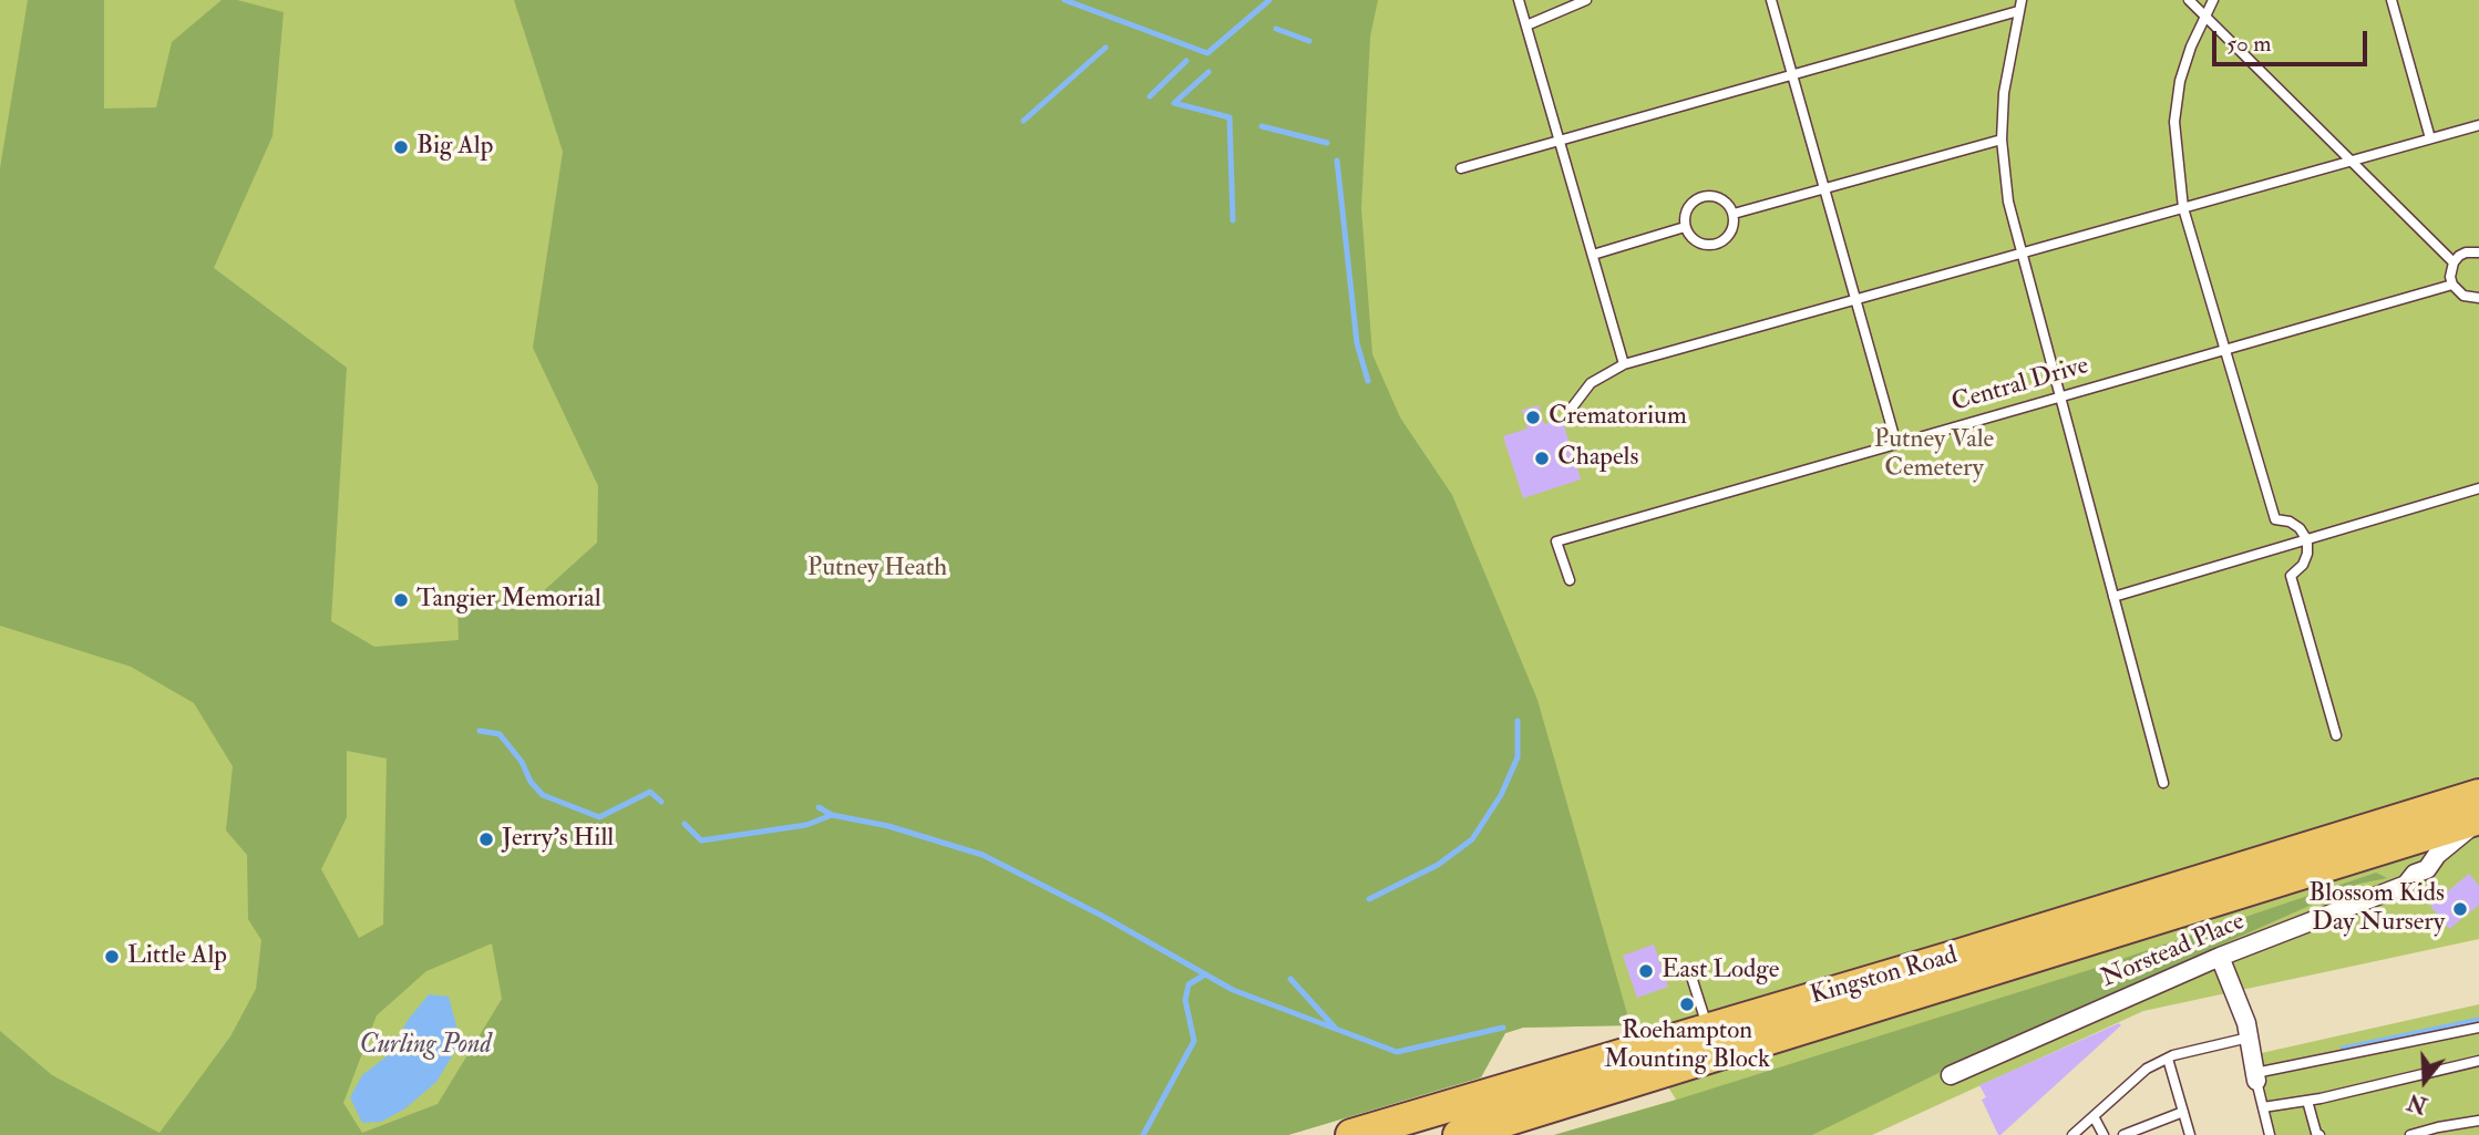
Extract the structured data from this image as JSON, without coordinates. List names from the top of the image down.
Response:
{
  "streets": {
    "highway": ["Kingston Road"],
    "street": ["Norstead Place"],
    "lane": ["Central Drive"]
  },
  "crossings": [
    ["Norstead Place", "Kingston Road"]
  ],
  "water": ["Curling Pond"],
  "parks": ["Putney Vale Cemetery", "Putney Heath"],
  "places": [
    "Big Alp",
    "Crematorium",
    "Chapels",
    "Tangier Memorial",
    "Jerry's Hill",
    "Blossom Kids Day Nursery",
    "Little Alp",
    "East Lodge",
    "Roehampton Mounting Block"
  ],
  "scale_bar": "50 m",
  "north": "bottom"
}
